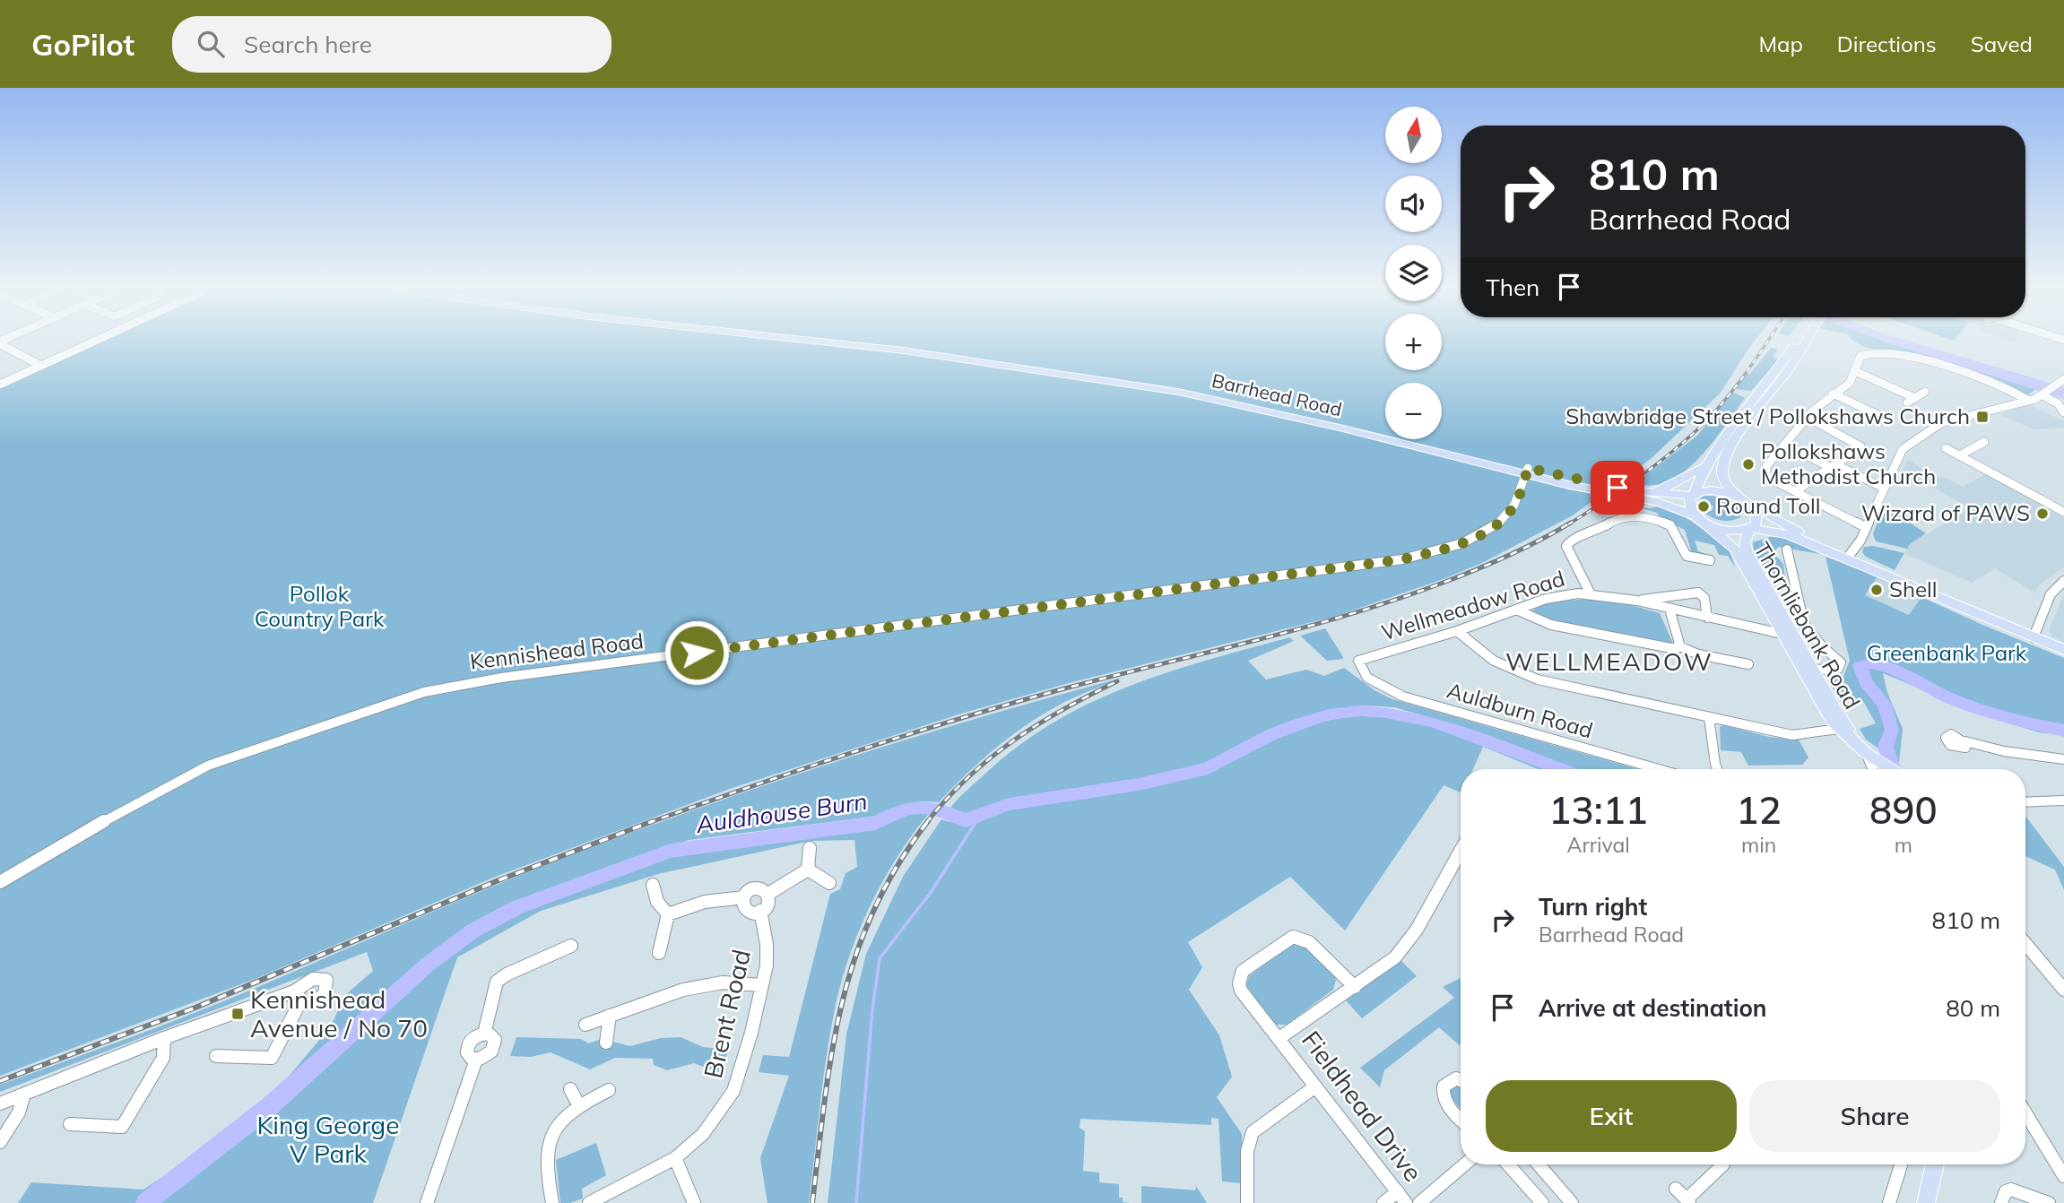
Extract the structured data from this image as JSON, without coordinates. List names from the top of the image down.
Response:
{
  "streets": {
    "main road": ["Barrhead Road", "Thornliebank Road"],
    "street": [
      "Wellmeadow Road",
      "Kennishead Road",
      "Auldburn Road",
      "Brent Road",
      "Fieldhead Drive"
    ]
  },
  "crossings": [
    ["Barrhead Road", "Thornliebank Road"],
    ["Barrhead Road", "Kennishead Road"],
    ["Wellmeadow Road", "Thornliebank Road"],
    ["Wellmeadow Road", "Auldburn Road"]
  ],
  "districts": ["WELLMEADOW"],
  "water": ["Auldhouse Burn"],
  "parks": ["Pollok Country Park", "Greenbank Park", "King George V Park"],
  "places": {
    "transit": ["Shawbridge Street / Pollokshaws Church", "Kennishead Avenue / No 70"],
    "other": [
      "Pollokshaws Methodist Church",
      "Round Toll",
      "Wizard of PAWS",
      "Shell"
    ]
  },
  "north": "top",
  "page": {
    "header": "GoPilot",
    "search": "Search here",
    "nav": ["Map", "Directions", "Saved"],
    "map_buttons": ["+", "−"],
    "turn": ["810 m", "Barrhead Road"],
    "then": "Then",
    "eta": [
      "13:11",
      "Arrival",
      "12",
      "min",
      "890",
      "m"
    ],
    "list": [
      {
        "name": "Turn right",
        "note": "Barrhead Road",
        "value": "810 m"
      },
      {
        "name": "Arrive at destination",
        "value": "80 m"
      }
    ],
    "buttons": ["Exit", "Share"]
  }
}
